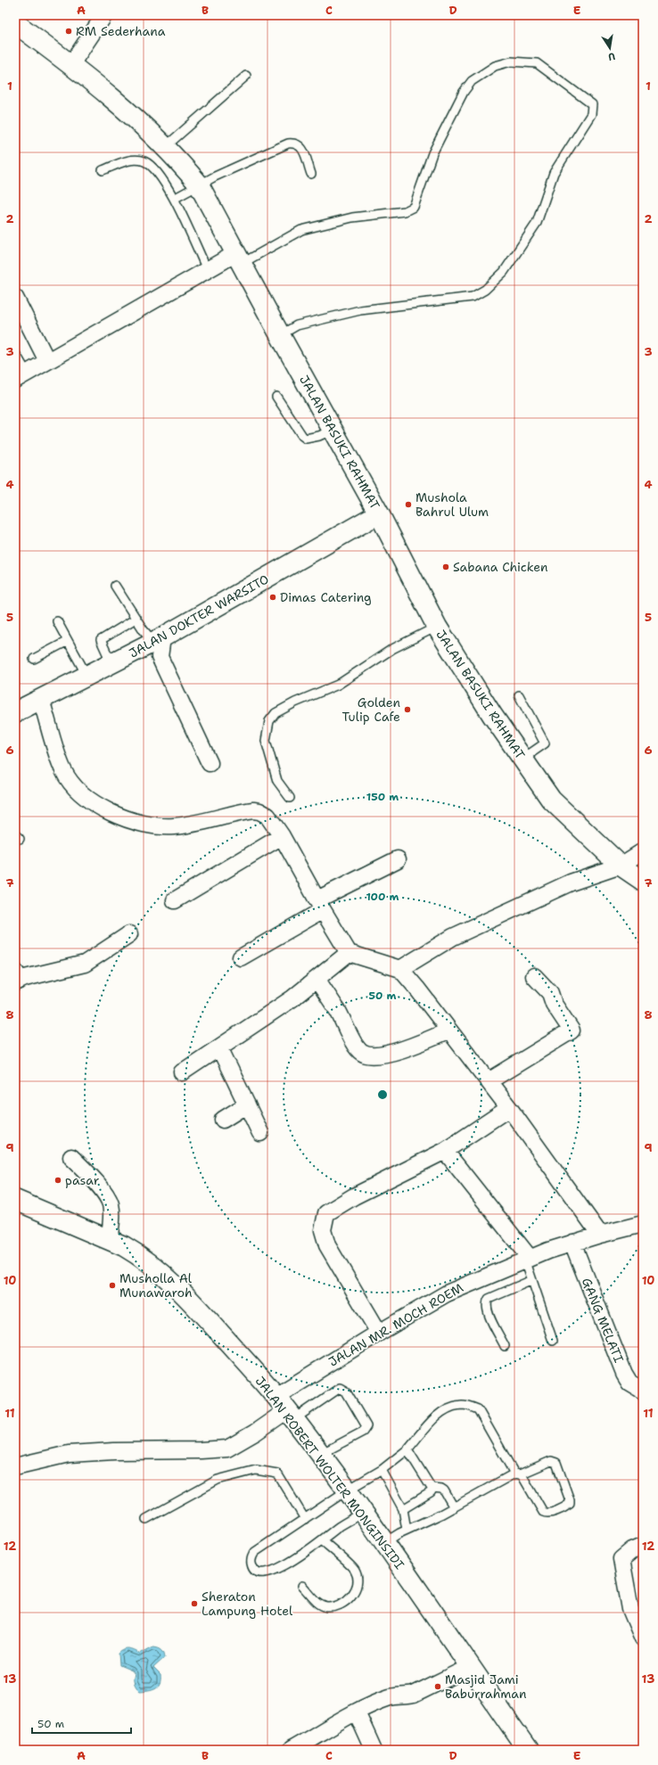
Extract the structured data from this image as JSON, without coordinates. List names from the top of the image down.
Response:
{
  "streets": {
    "main road": ["JALAN BASUKI RAHMAT", "JALAN DOKTER WARSITO", "JALAN ROBERT WOLTER MONGINSIDI"],
    "street": ["GANG MELATI", "JALAN MR. MOCH ROEM"]
  },
  "crossings": [
    ["JALAN BASUKI RAHMAT", "JALAN DOKTER WARSITO"],
    ["GANG MELATI", "JALAN MR. MOCH ROEM"],
    ["JALAN MR. MOCH ROEM", "JALAN ROBERT WOLTER MONGINSIDI"]
  ],
  "places": [
    "RM Sederhana",
    "Mushola Bahrul Ulum",
    "Sabana Chicken",
    "Dimas Catering",
    "Golden Tulip Cafe",
    "pasar",
    "Musholla Al Munawaroh",
    "Sheraton Lampung Hotel",
    "Masjid Jami Baburrahman"
  ],
  "scale_bar": "50 m",
  "north": "bottom",
  "grid": {
    "columns": [
      "A",
      "B",
      "C",
      "D",
      "E"
    ],
    "rows": [
      "1",
      "2",
      "3",
      "4",
      "5",
      "6",
      "7",
      "8",
      "9",
      "10",
      "11",
      "12",
      "13"
    ]
  },
  "rings": ["150 m", "100 m", "50 m"]
}
